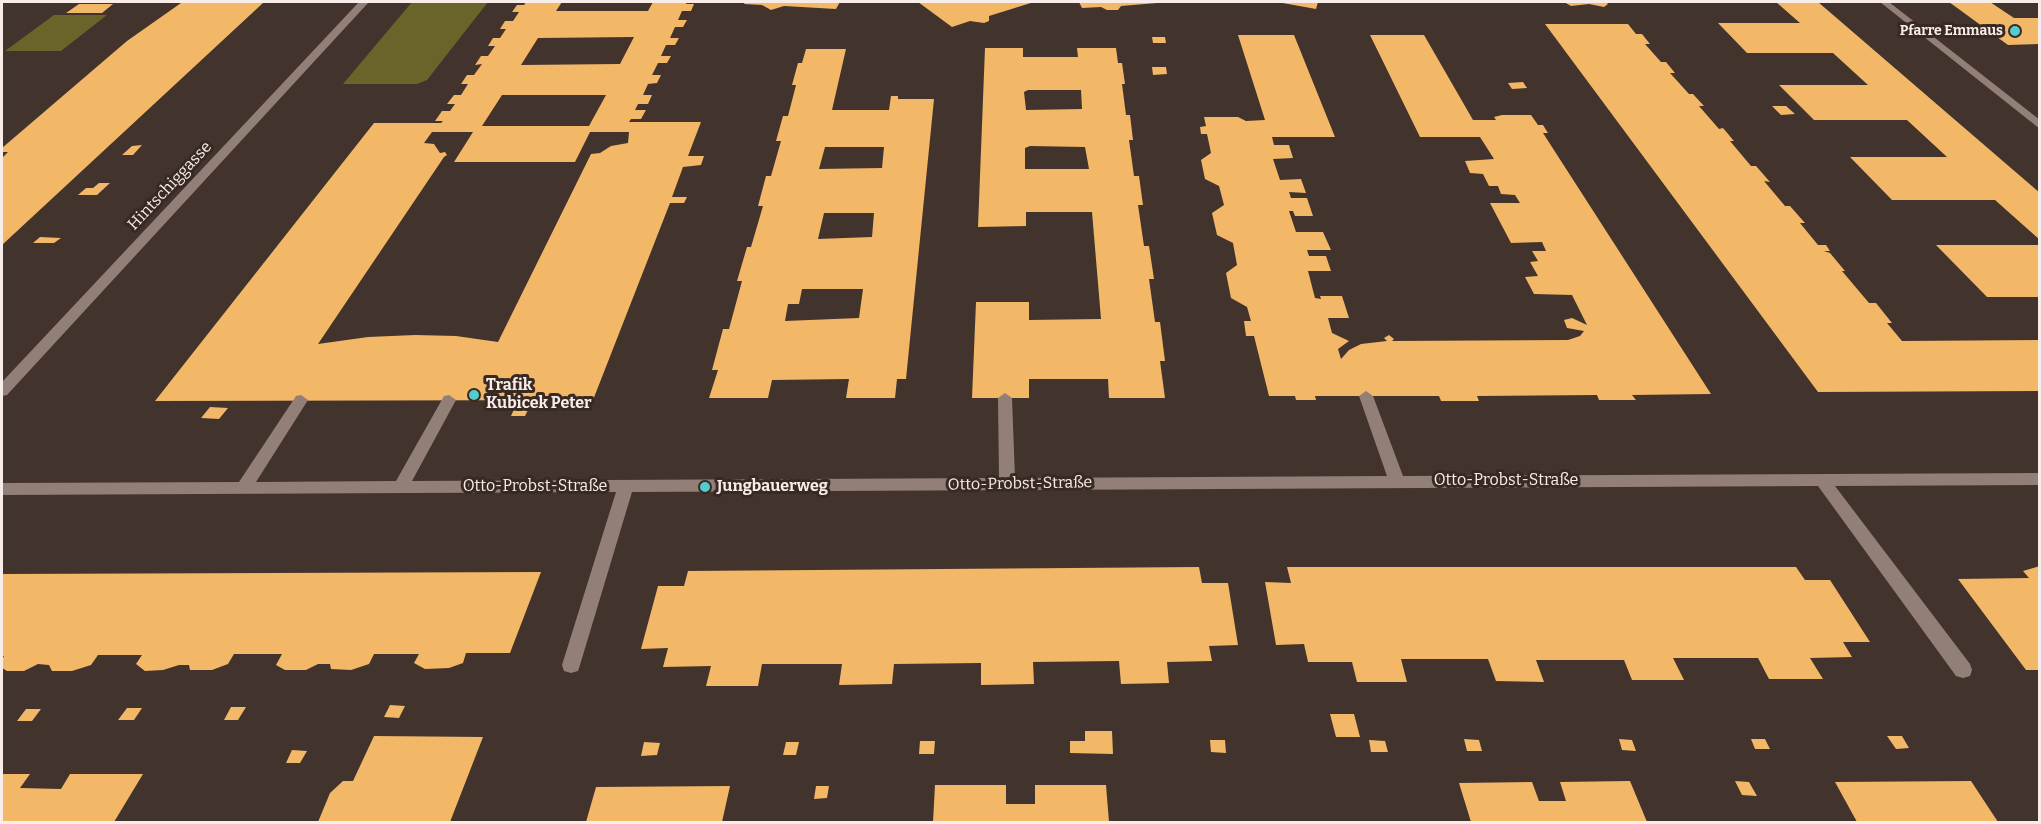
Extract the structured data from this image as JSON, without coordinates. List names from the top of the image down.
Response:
{
  "streets": {
    "street": ["Hintschiggasse", "Otto-Probst-Straße"]
  },
  "places": ["Pfarre Emmaus", "Trafik Kubicek Peter", "Jungbauerweg"]
}
